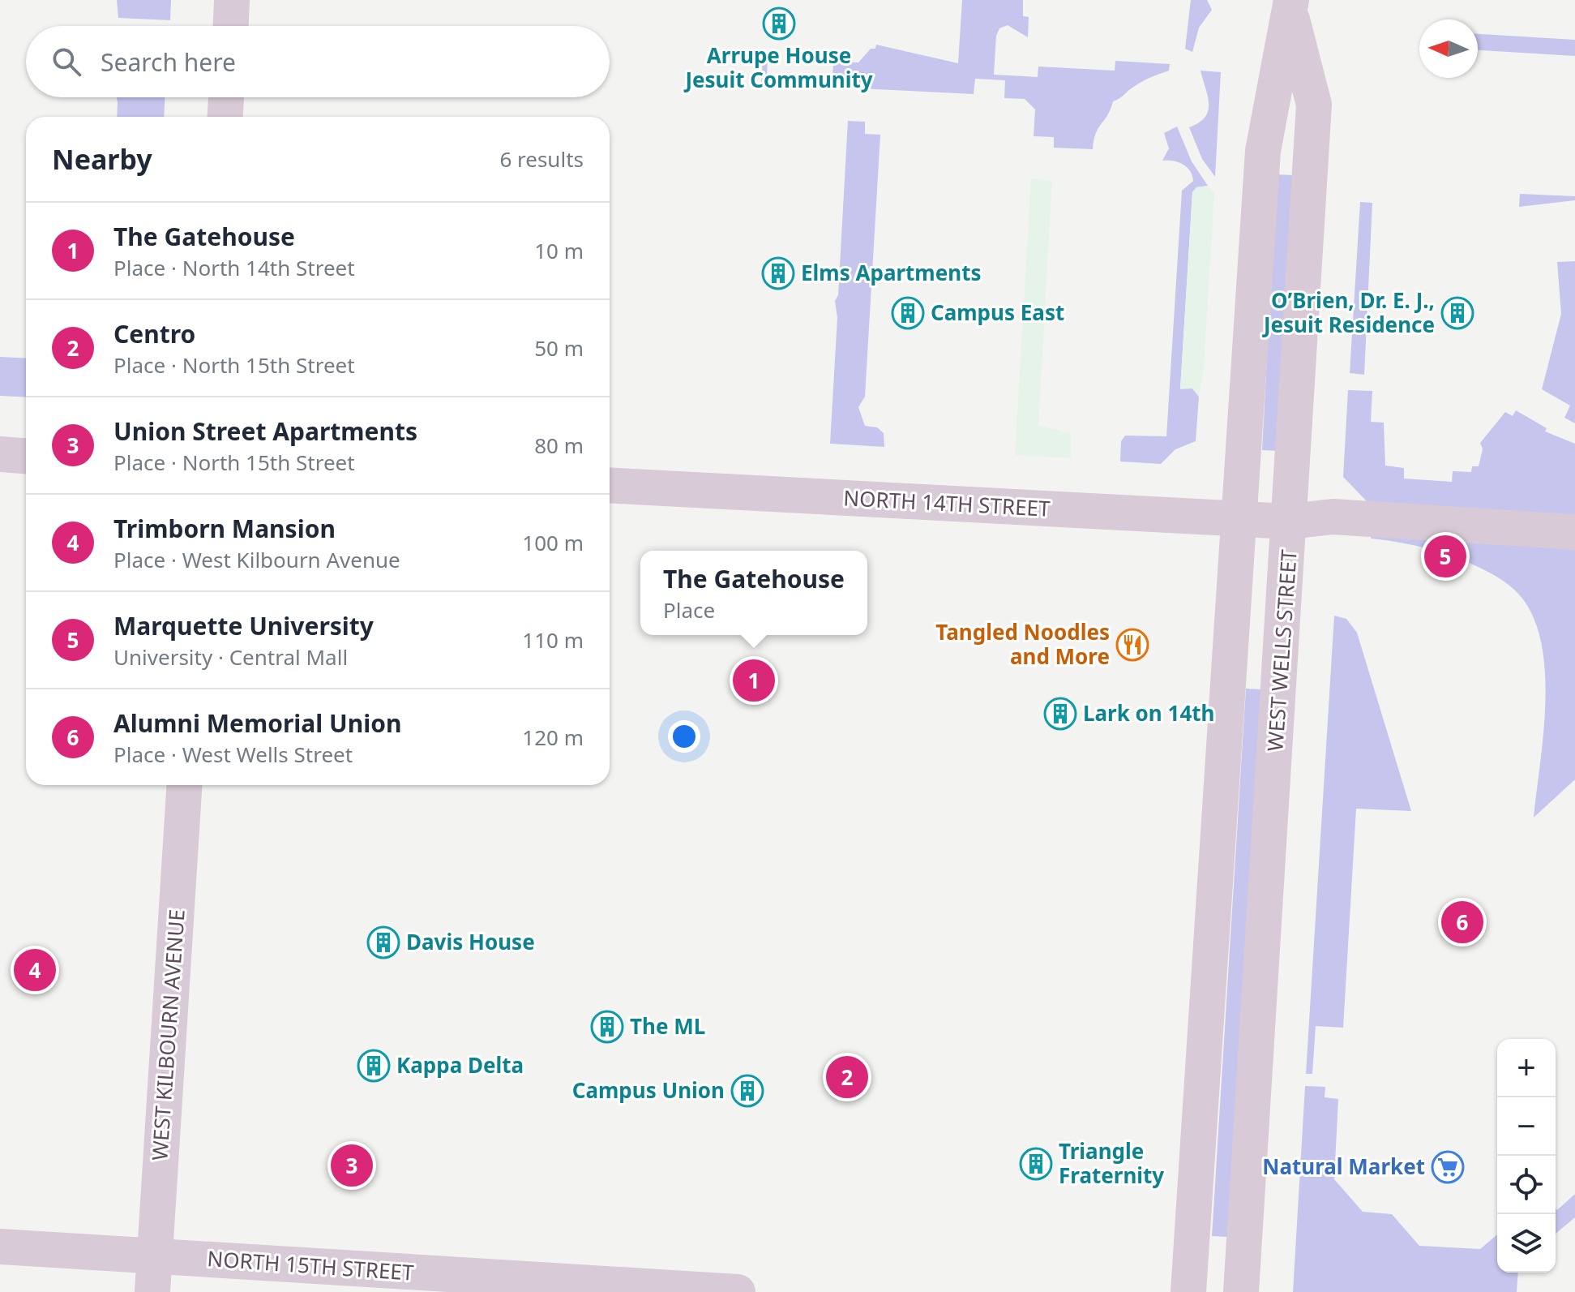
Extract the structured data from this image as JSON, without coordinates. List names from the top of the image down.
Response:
{
  "streets": {
    "street": [
      "NORTH 14TH STREET",
      "WEST WELLS STREET",
      "WEST KILBOURN AVENUE",
      "NORTH 15TH STREET"
    ]
  },
  "crossings": [
    ["NORTH 14TH STREET", "WEST WELLS STREET"],
    ["WEST KILBOURN AVENUE", "NORTH 15TH STREET"]
  ],
  "places": {
    "building": [
      "Arrupe House Jesuit Community",
      "Elms Apartments",
      "Campus East",
      "O’Brien, Dr. E. J., Jesuit Residence",
      "Lark on 14th",
      "Davis House",
      "The ML",
      "Kappa Delta",
      "Campus Union",
      "Triangle Fraternity"
    ],
    "restaurant": ["Tangled Noodles and More"],
    "supermarket": ["Natural Market"]
  },
  "north": "left",
  "page": {
    "search": "Search here",
    "heading": ["Nearby", "6 results"],
    "list": [
      {
        "mark": "1",
        "name": "The Gatehouse",
        "note": "Place · North 14th Street",
        "value": "10 m"
      },
      {
        "mark": "2",
        "name": "Centro",
        "note": "Place · North 15th Street",
        "value": "50 m"
      },
      {
        "mark": "3",
        "name": "Union Street Apartments",
        "note": "Place · North 15th Street",
        "value": "80 m"
      },
      {
        "mark": "4",
        "name": "Trimborn Mansion",
        "note": "Place · West Kilbourn Avenue",
        "value": "100 m"
      },
      {
        "mark": "5",
        "name": "Marquette University",
        "note": "University · Central Mall",
        "value": "110 m"
      },
      {
        "mark": "6",
        "name": "Alumni Memorial Union",
        "note": "Place · West Wells Street",
        "value": "120 m"
      }
    ],
    "pins": [
      "5",
      "1",
      "6",
      "4",
      "2",
      "3"
    ],
    "popup": ["The Gatehouse", "Place"],
    "map_buttons": ["+", "−"]
  }
}
